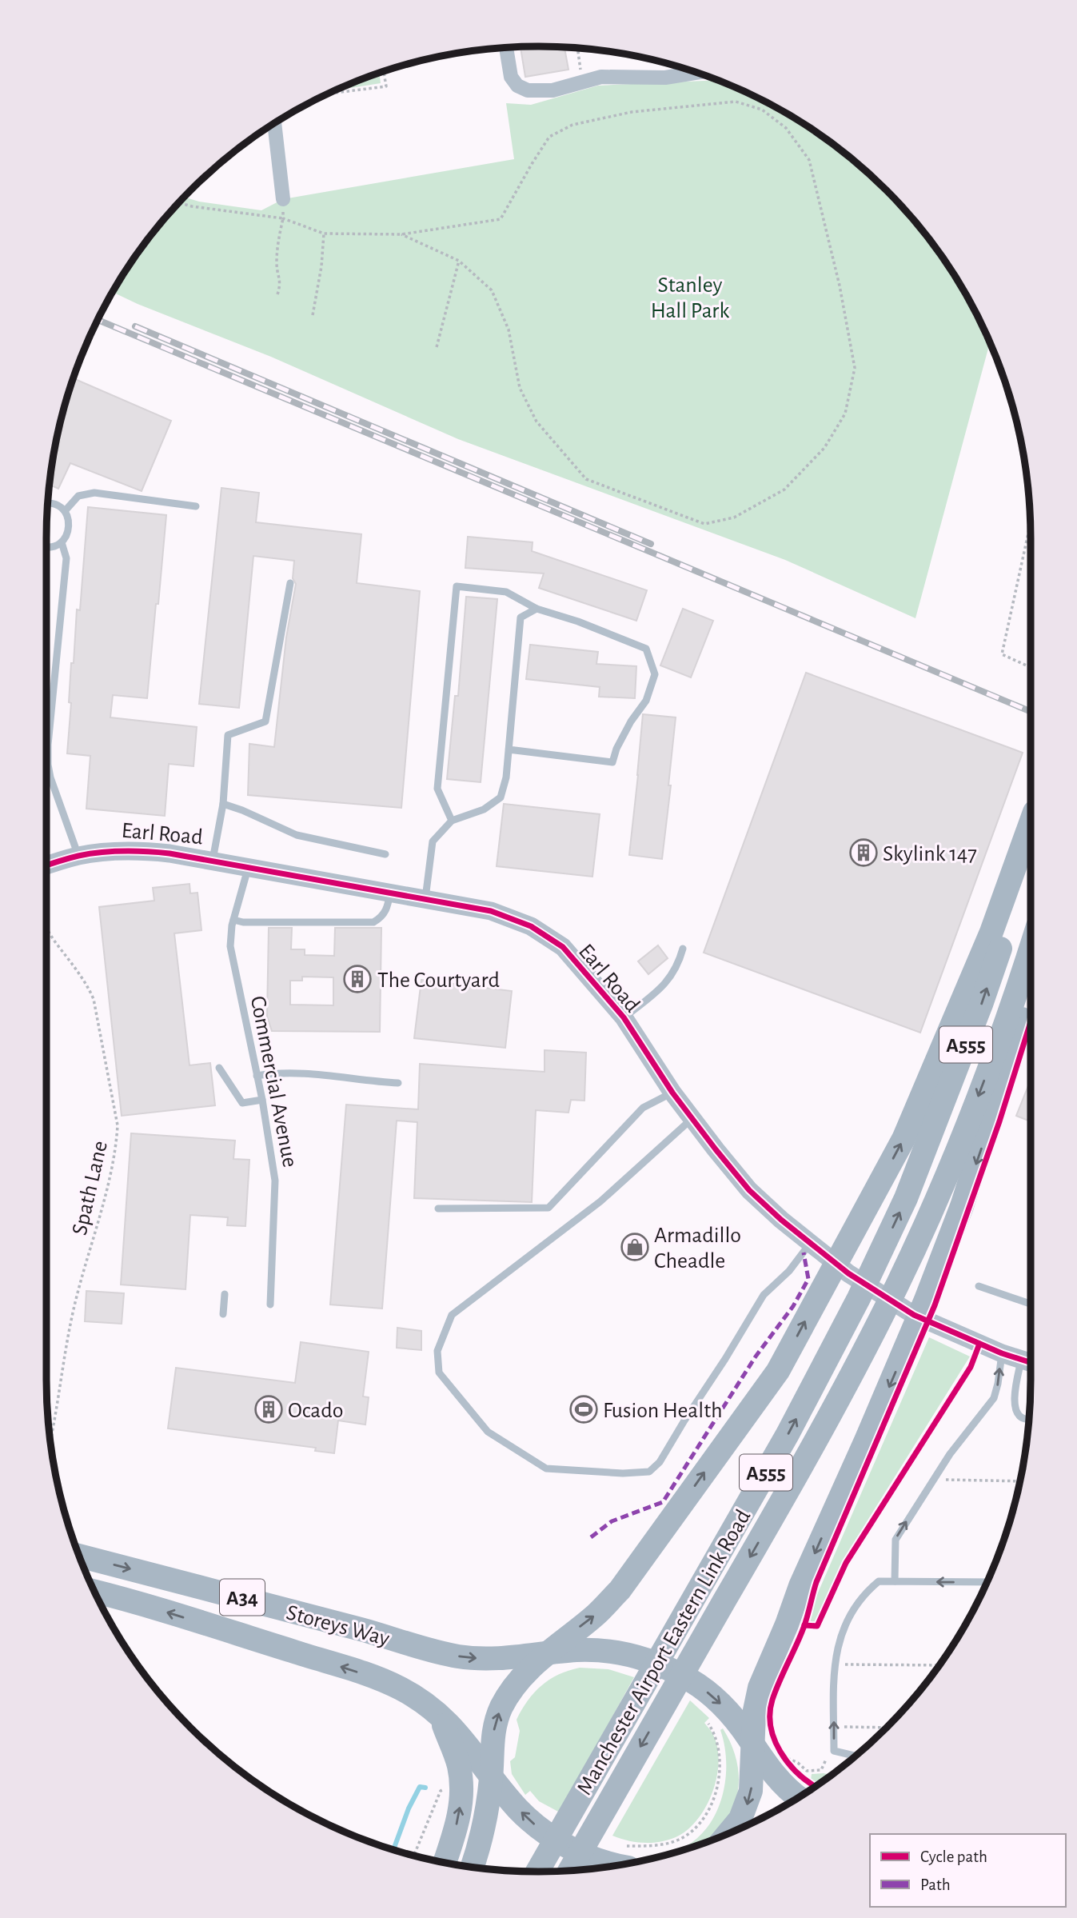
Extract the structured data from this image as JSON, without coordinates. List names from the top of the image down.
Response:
{
  "streets": {
    "highway": [
      "A555",
      "A34",
      "Storeys Way",
      "Manchester Airport Eastern Link Road"
    ],
    "street": ["Earl Road"],
    "lane": ["Commercial Avenue"],
    "path": ["Spath Lane"]
  },
  "crossings": [
    ["Earl Road", "Commercial Avenue"],
    ["A34", "Storeys Way"]
  ],
  "parks": ["Stanley Hall Park"],
  "places": {
    "building": ["Skylink 147", "The Courtyard", "Ocado"],
    "shop": ["Armadillo Cheadle"],
    "sports": ["Fusion Health"]
  },
  "legend": ["Cycle path", "Path"]
}
